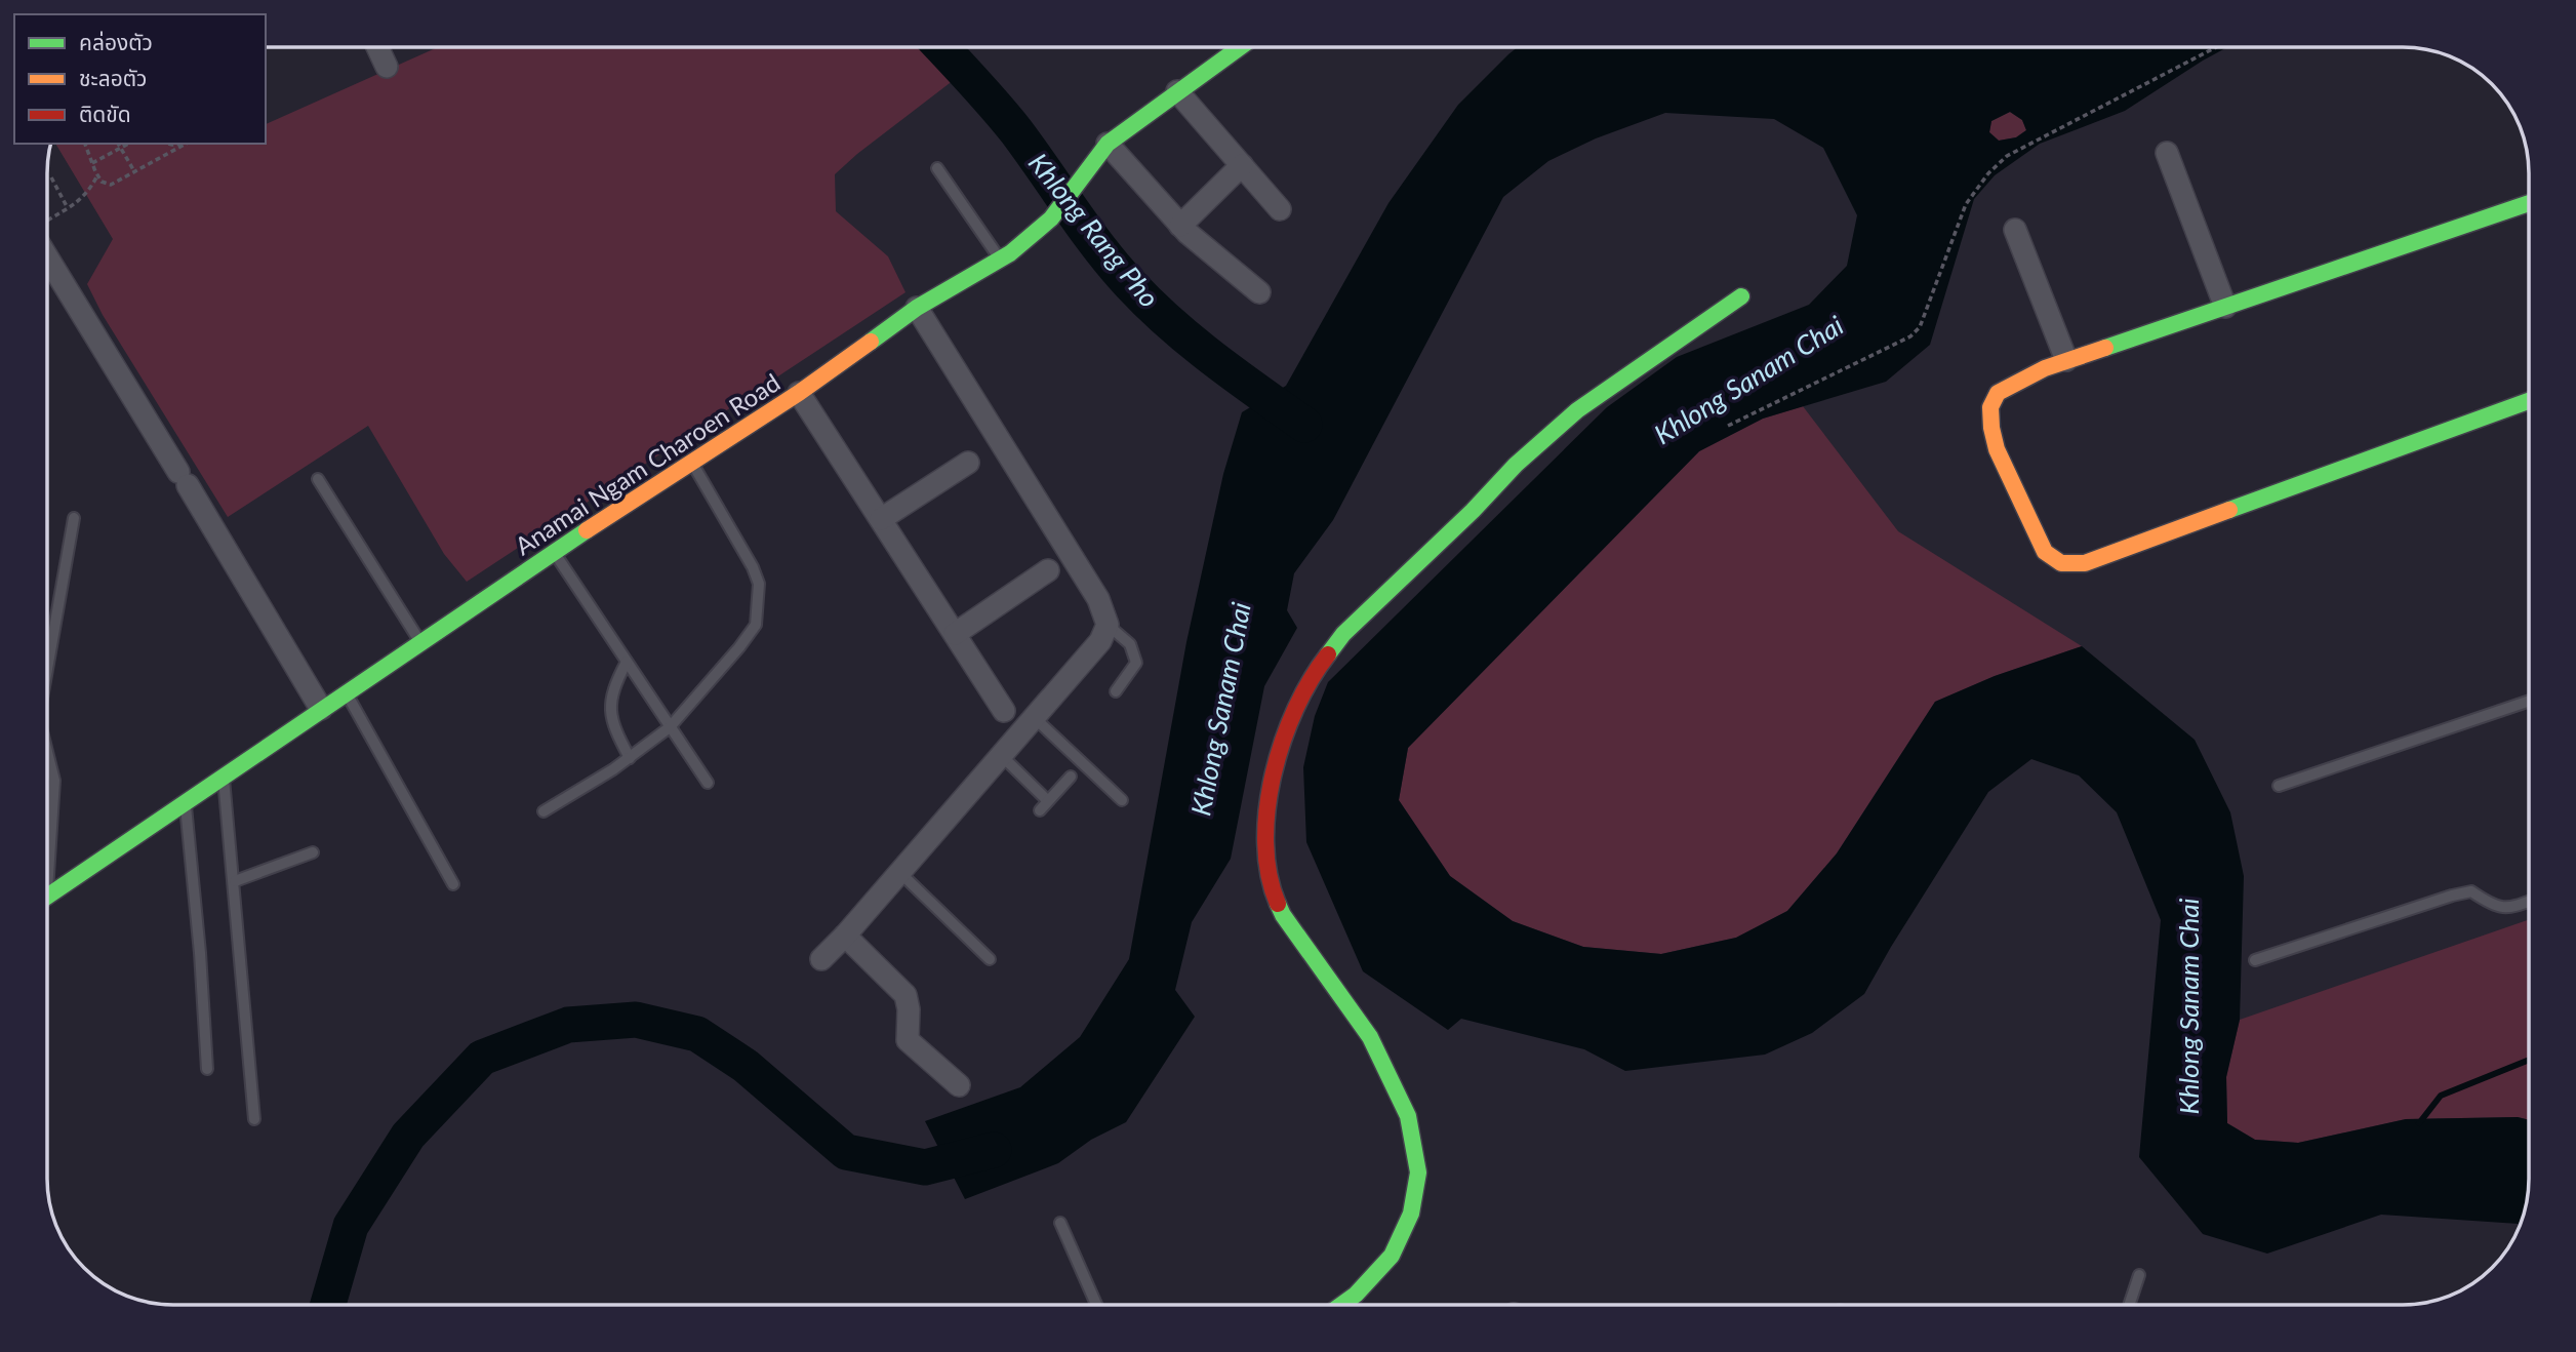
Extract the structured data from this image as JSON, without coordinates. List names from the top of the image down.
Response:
{
  "streets": {
    "street": ["Anamai Ngam Charoen Road"]
  },
  "water": ["Khlong Rang Pho", "Khlong Sanam Chai"],
  "legend": ["คล่องตัว", "ชะลอตัว", "ติดขัด"]
}
